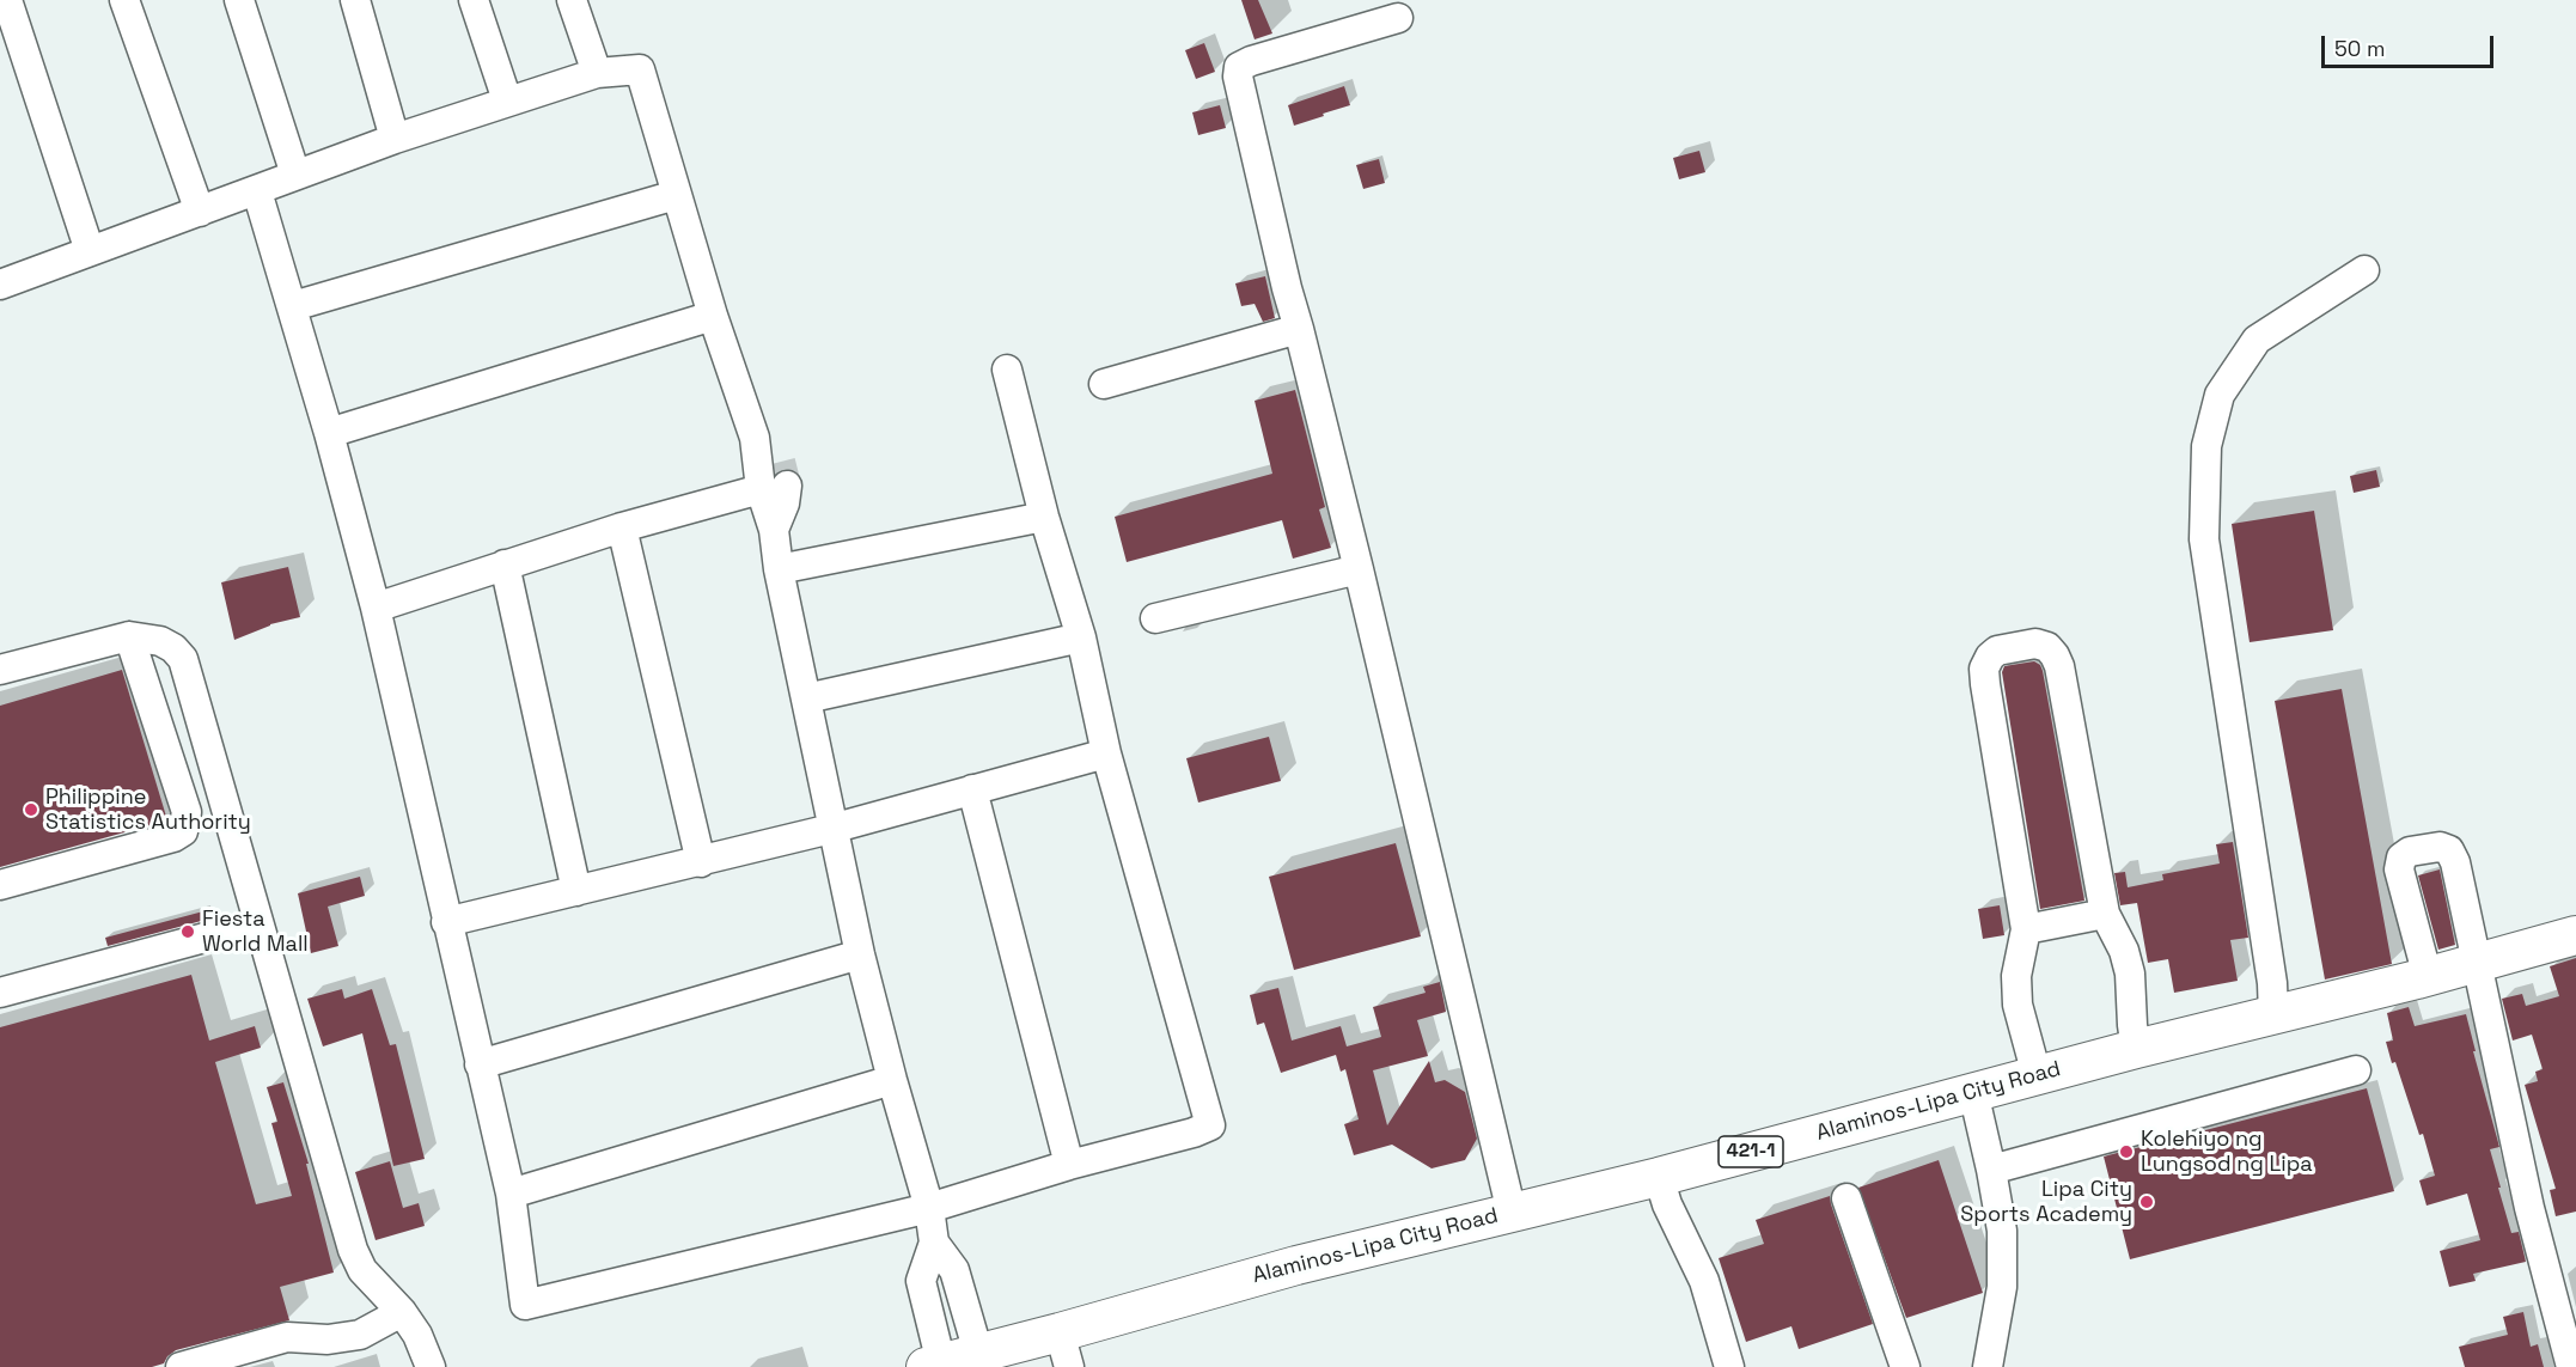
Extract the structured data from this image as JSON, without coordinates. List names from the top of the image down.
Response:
{
  "streets": {
    "main road": ["Alaminos-Lipa City Road", "421-1"]
  },
  "places": [
    "Philippine Statistics Authority",
    "Fiesta World Mall",
    "Kolehiyo ng Lungsod ng Lipa",
    "Lipa City Sports Academy"
  ],
  "scale_bar": "50 m"
}
